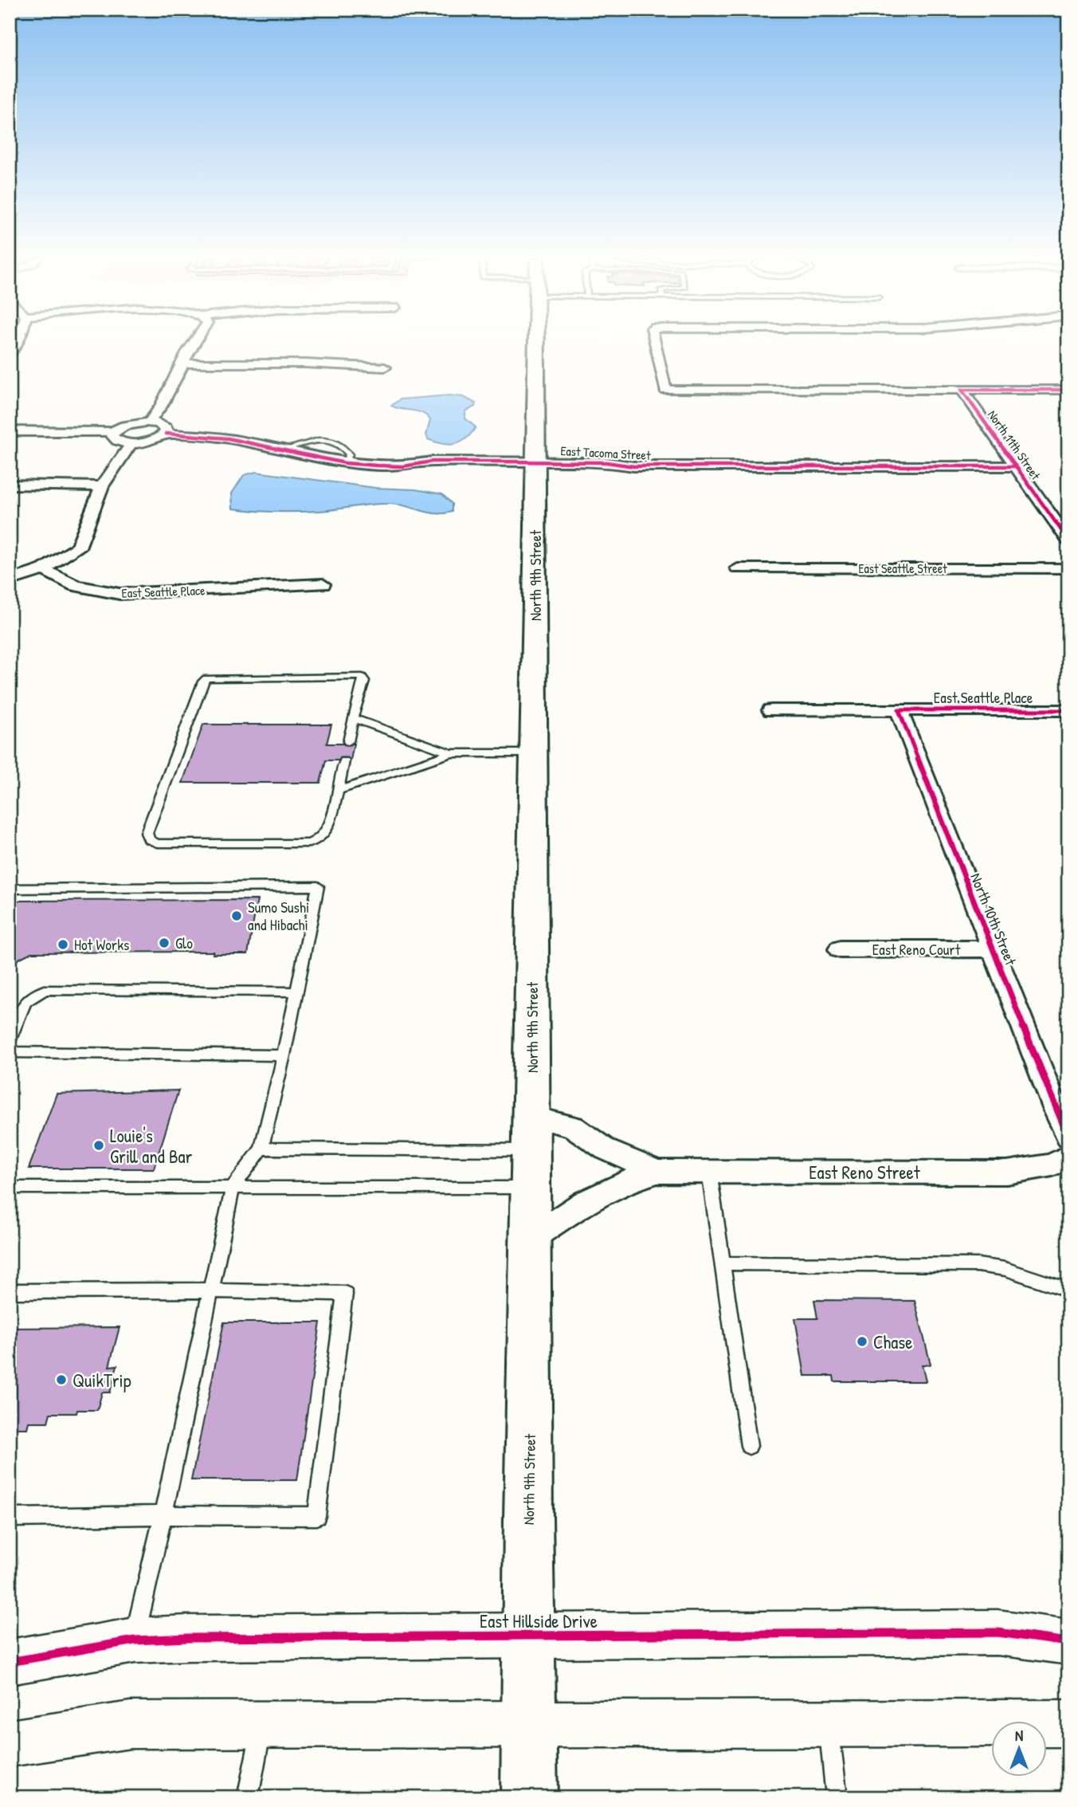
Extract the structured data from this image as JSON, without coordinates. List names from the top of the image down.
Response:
{
  "streets": {
    "main road": ["North 9th Street"],
    "street": [
      "North 11th Street",
      "East Tacoma Street",
      "East Seattle Street",
      "East Seattle Place",
      "North 10th Street",
      "East Reno Court",
      "East Reno Street",
      "East Hillside Drive"
    ]
  },
  "crossings": [
    ["North 11th Street", "East Tacoma Street"],
    ["East Tacoma Street", "North 9th Street"],
    ["North 9th Street", "East Reno Street"],
    ["North 9th Street", "East Hillside Drive"],
    ["East Seattle Place", "North 10th Street"],
    ["North 10th Street", "East Reno Court"]
  ],
  "places": [
    "Sumo Sushi and Hibachi",
    "Glo",
    "Hot Works",
    "Louie's Grill and Bar",
    "Chase",
    "QuikTrip"
  ],
  "north": "top"
}
